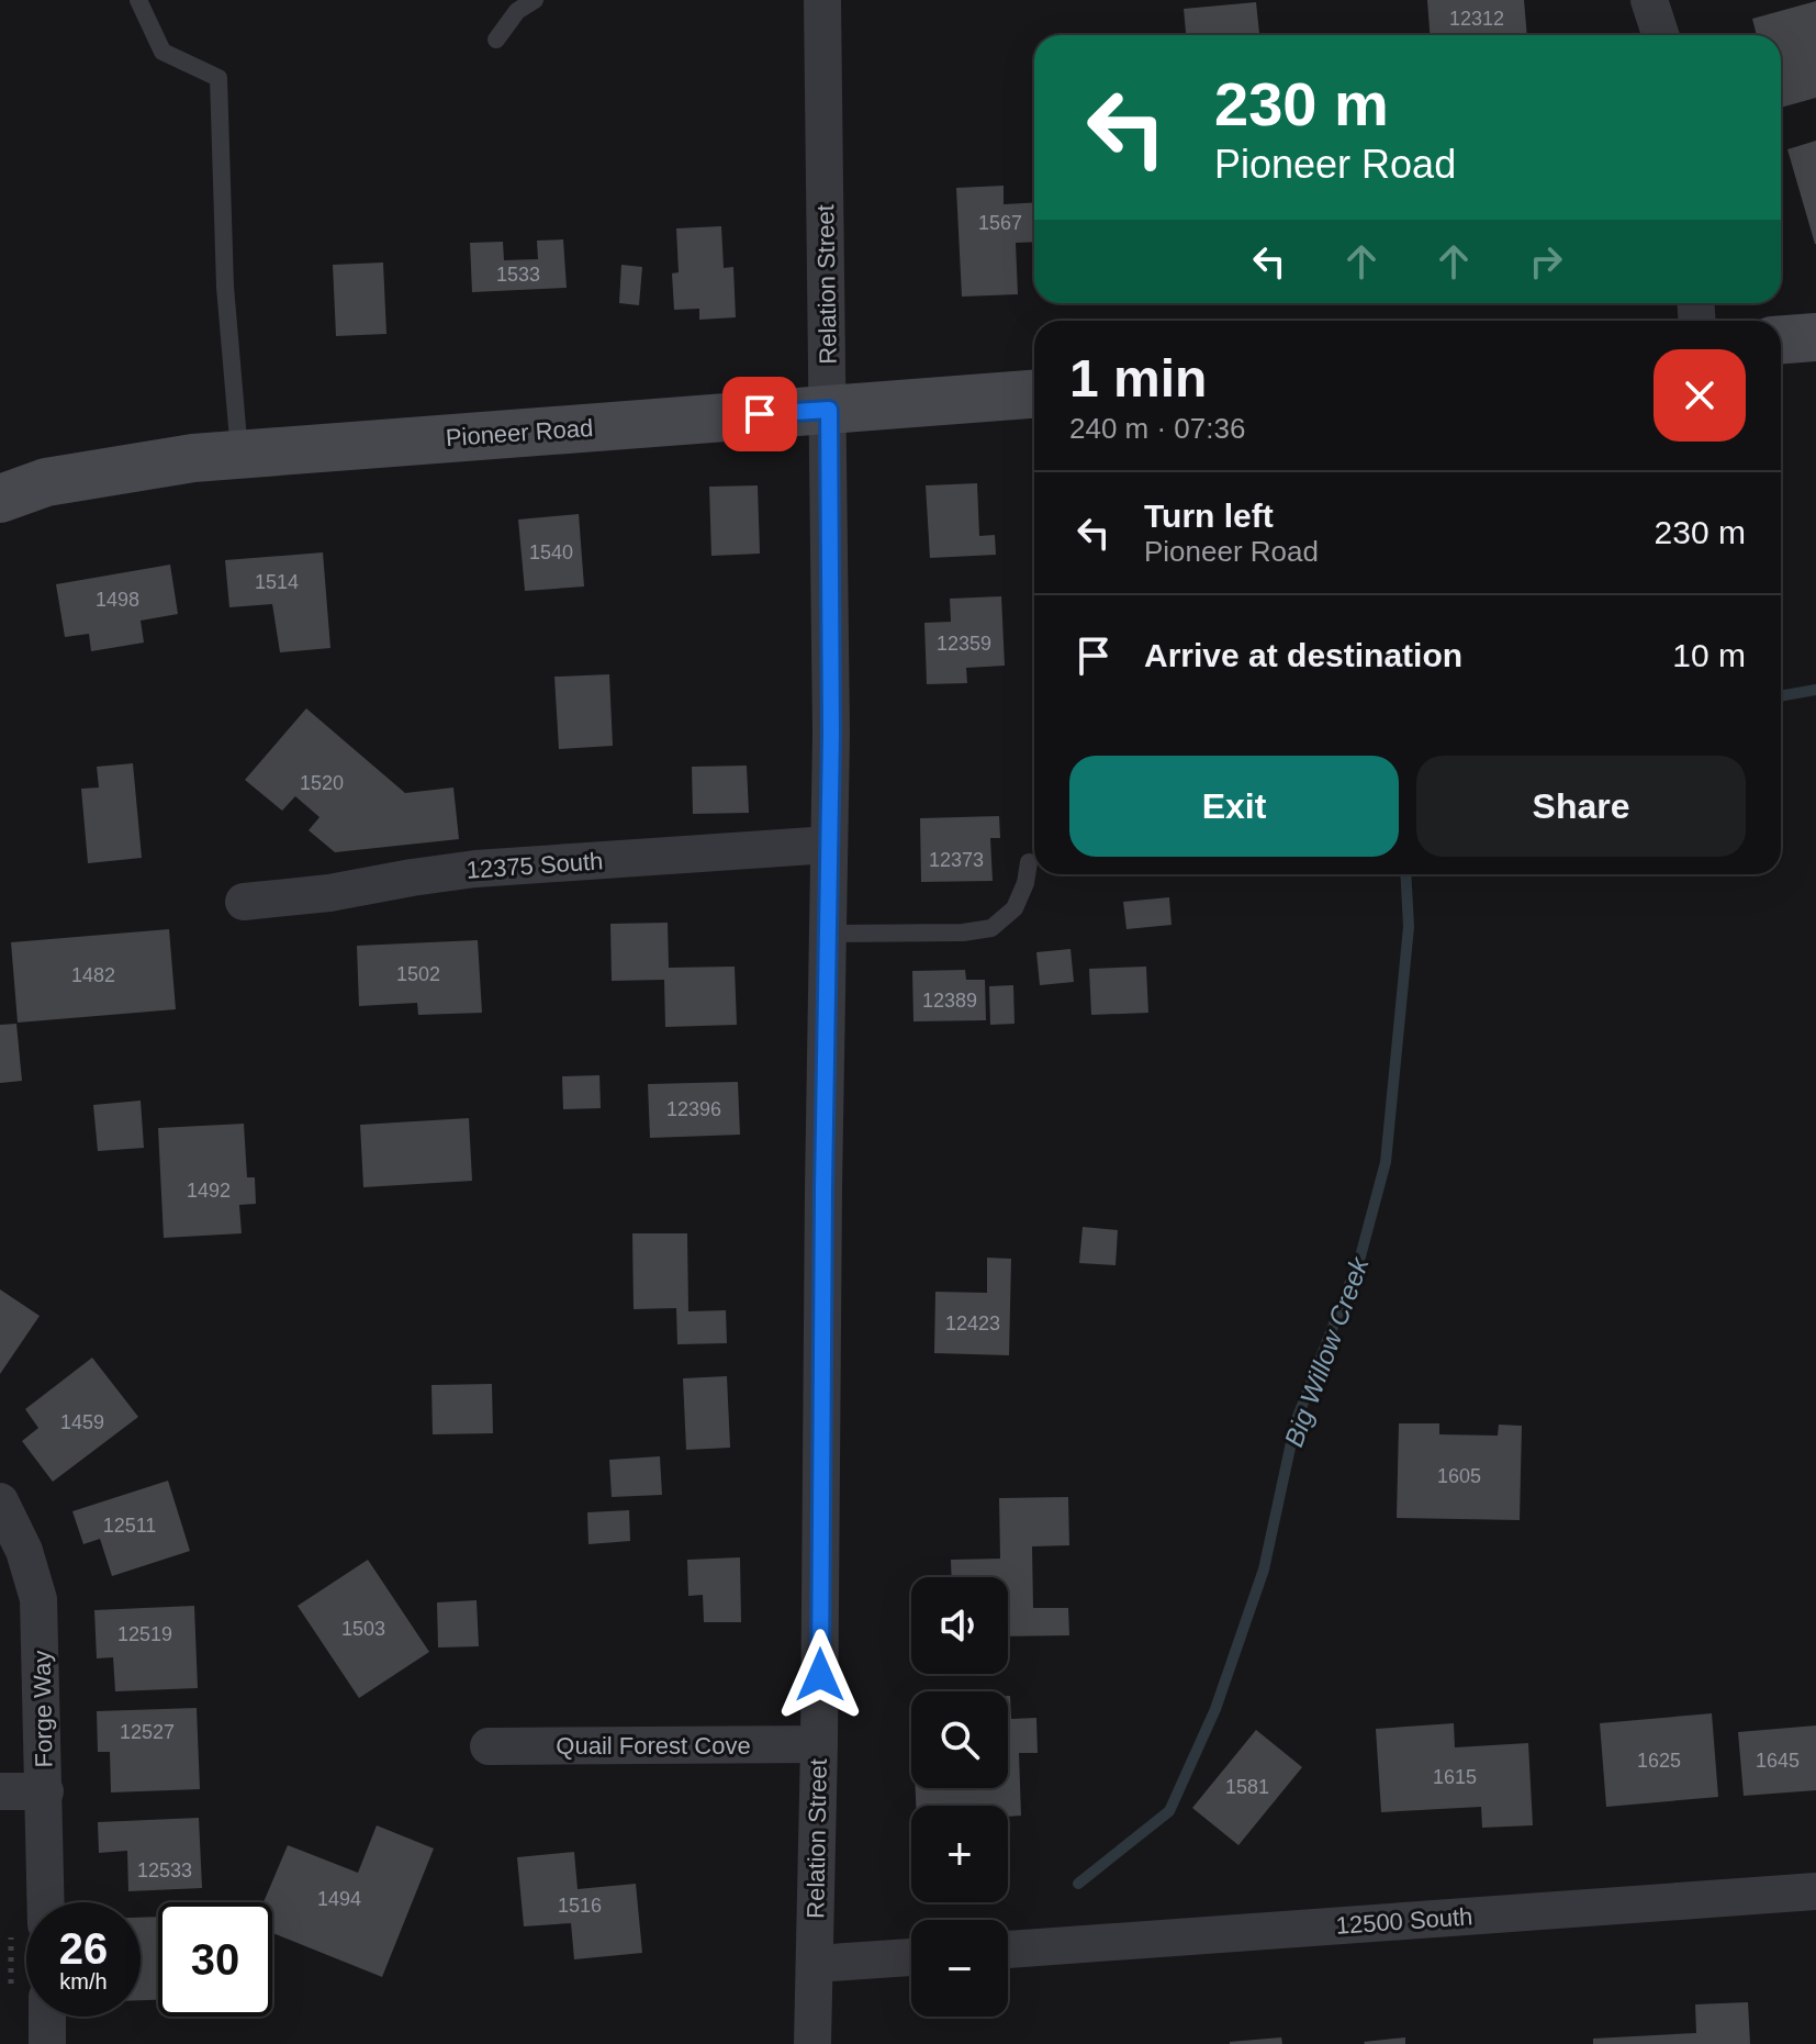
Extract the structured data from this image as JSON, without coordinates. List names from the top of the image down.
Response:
{
  "streets": {
    "street": [
      "Relation Street",
      "Pioneer Road",
      "12375 South",
      "Forge Way",
      "Quail Forest Cove",
      "12500 South"
    ]
  },
  "crossings": [
    ["Relation Street", "Pioneer Road"],
    ["Relation Street", "12375 South"],
    ["Relation Street", "Quail Forest Cove"]
  ],
  "water": ["Big Willow Creek"],
  "house_numbers": [
    "12312",
    "1567",
    "1533",
    "1540",
    "1514",
    "1498",
    "12359",
    "1520",
    "12373",
    "1502",
    "1482",
    "12389",
    "12396",
    "1492",
    "12423",
    "1459",
    "1605",
    "12511",
    "1503",
    "12519",
    "12527",
    "1625",
    "1645",
    "1615",
    "1581",
    "12533",
    "1494",
    "1516"
  ],
  "page": {
    "turn": ["230 m", "Pioneer Road"],
    "heading": ["1 min", "240 m · 07:36"],
    "list": [
      {
        "name": "Turn left",
        "note": "Pioneer Road",
        "value": "230 m"
      },
      {
        "name": "Arrive at destination",
        "value": "10 m"
      }
    ],
    "buttons": ["Exit", "Share"],
    "map_buttons": ["+", "−"],
    "speed": "26 km/h",
    "limit": "30"
  }
}
